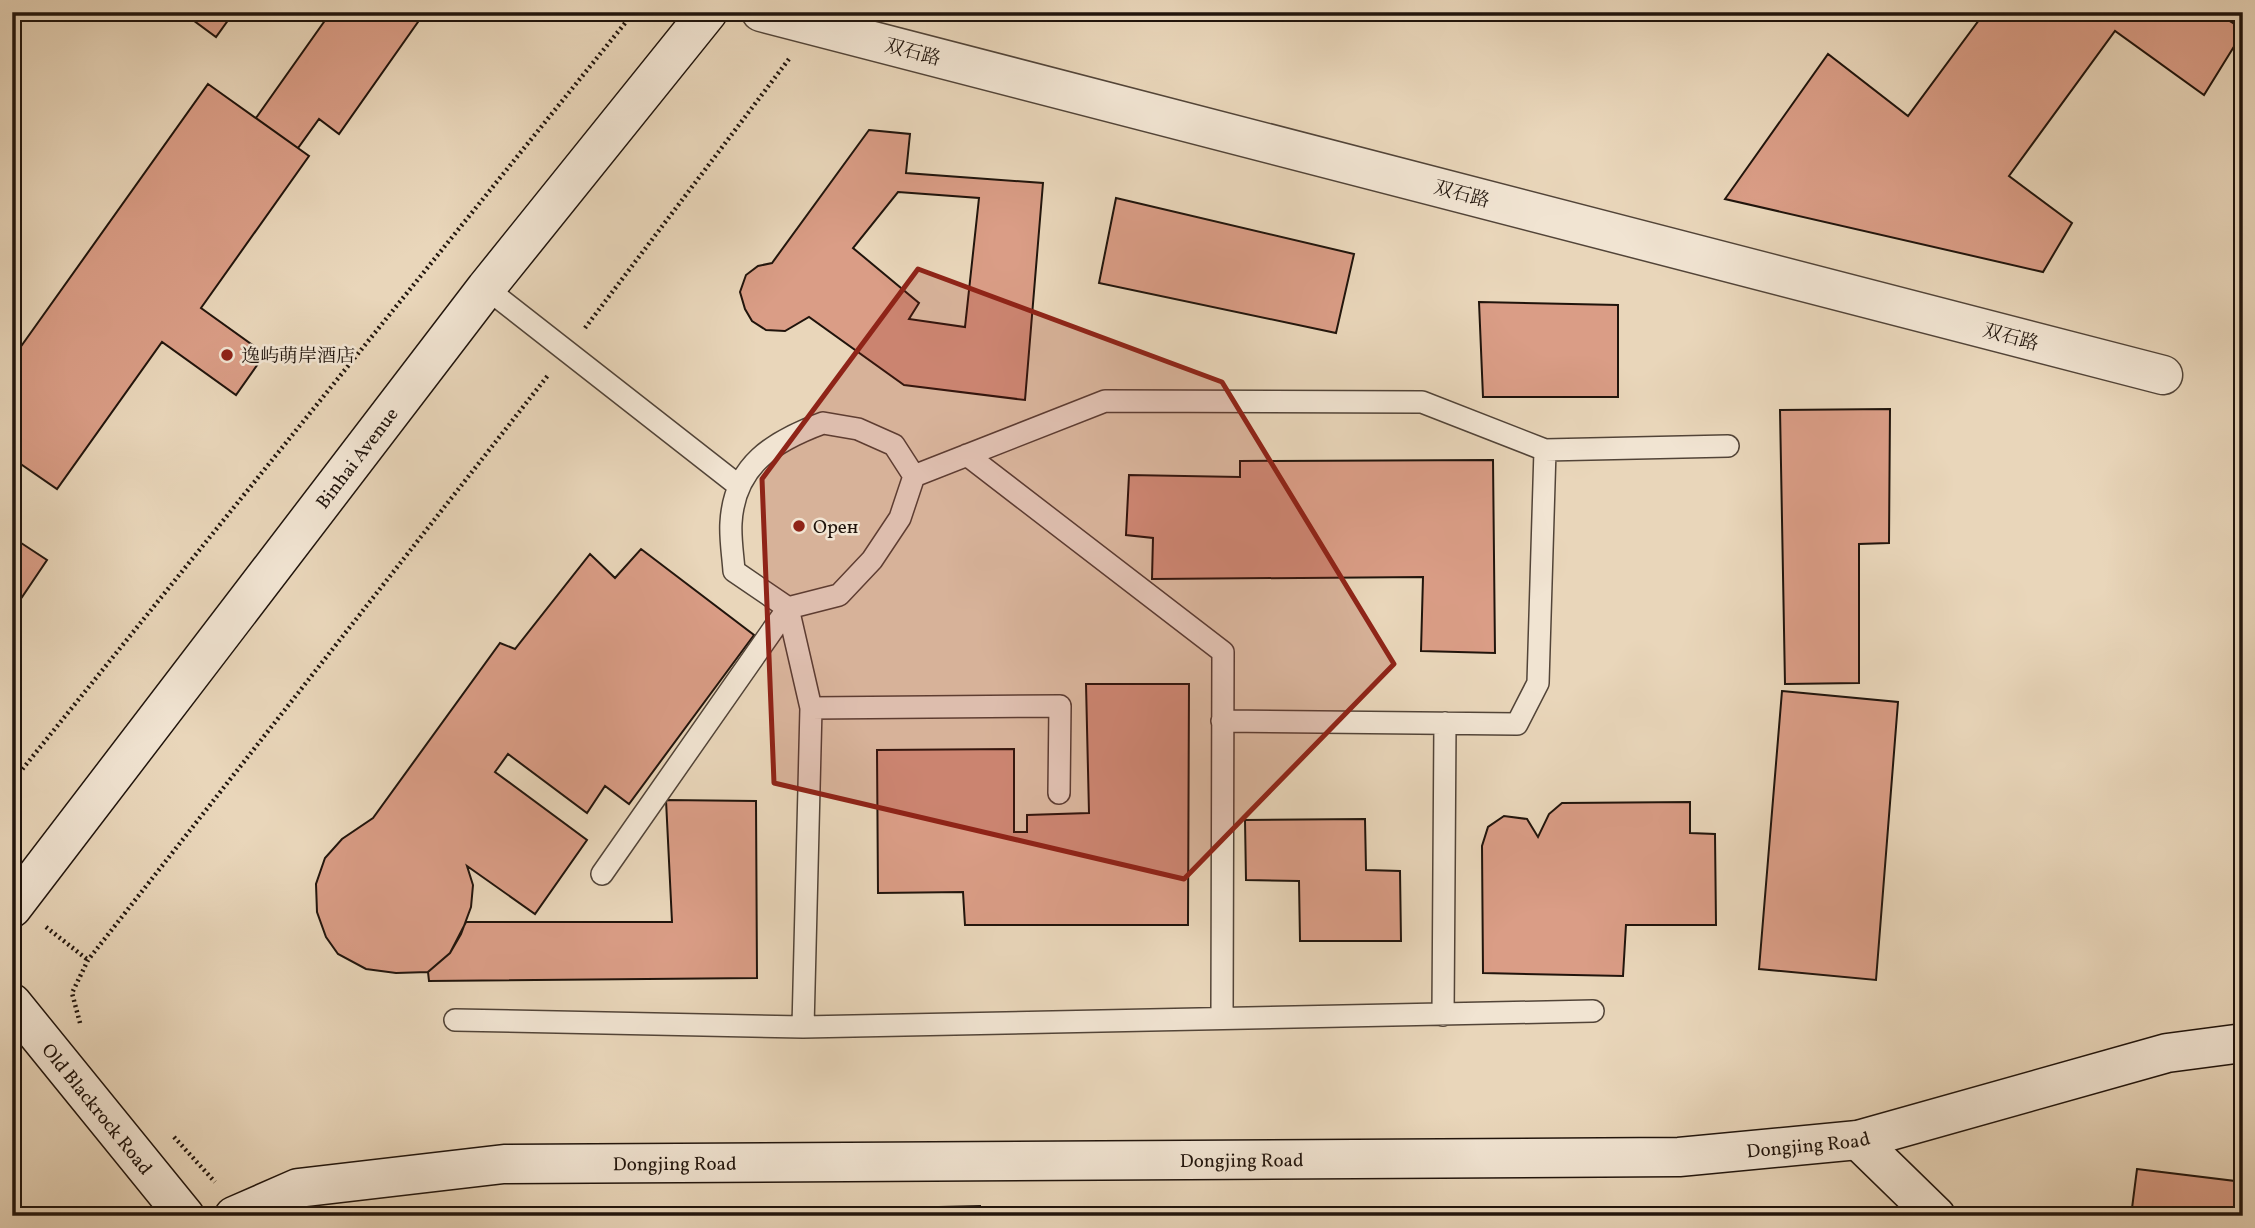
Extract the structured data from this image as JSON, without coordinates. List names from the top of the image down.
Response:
{
  "streets": {
    "main road": [
      "双石路",
      "Binhai Avenue",
      "Old Blackrock Road",
      "Dongjing Road"
    ]
  },
  "places": ["逸屿萌岸酒店", "Oрен"]
}
